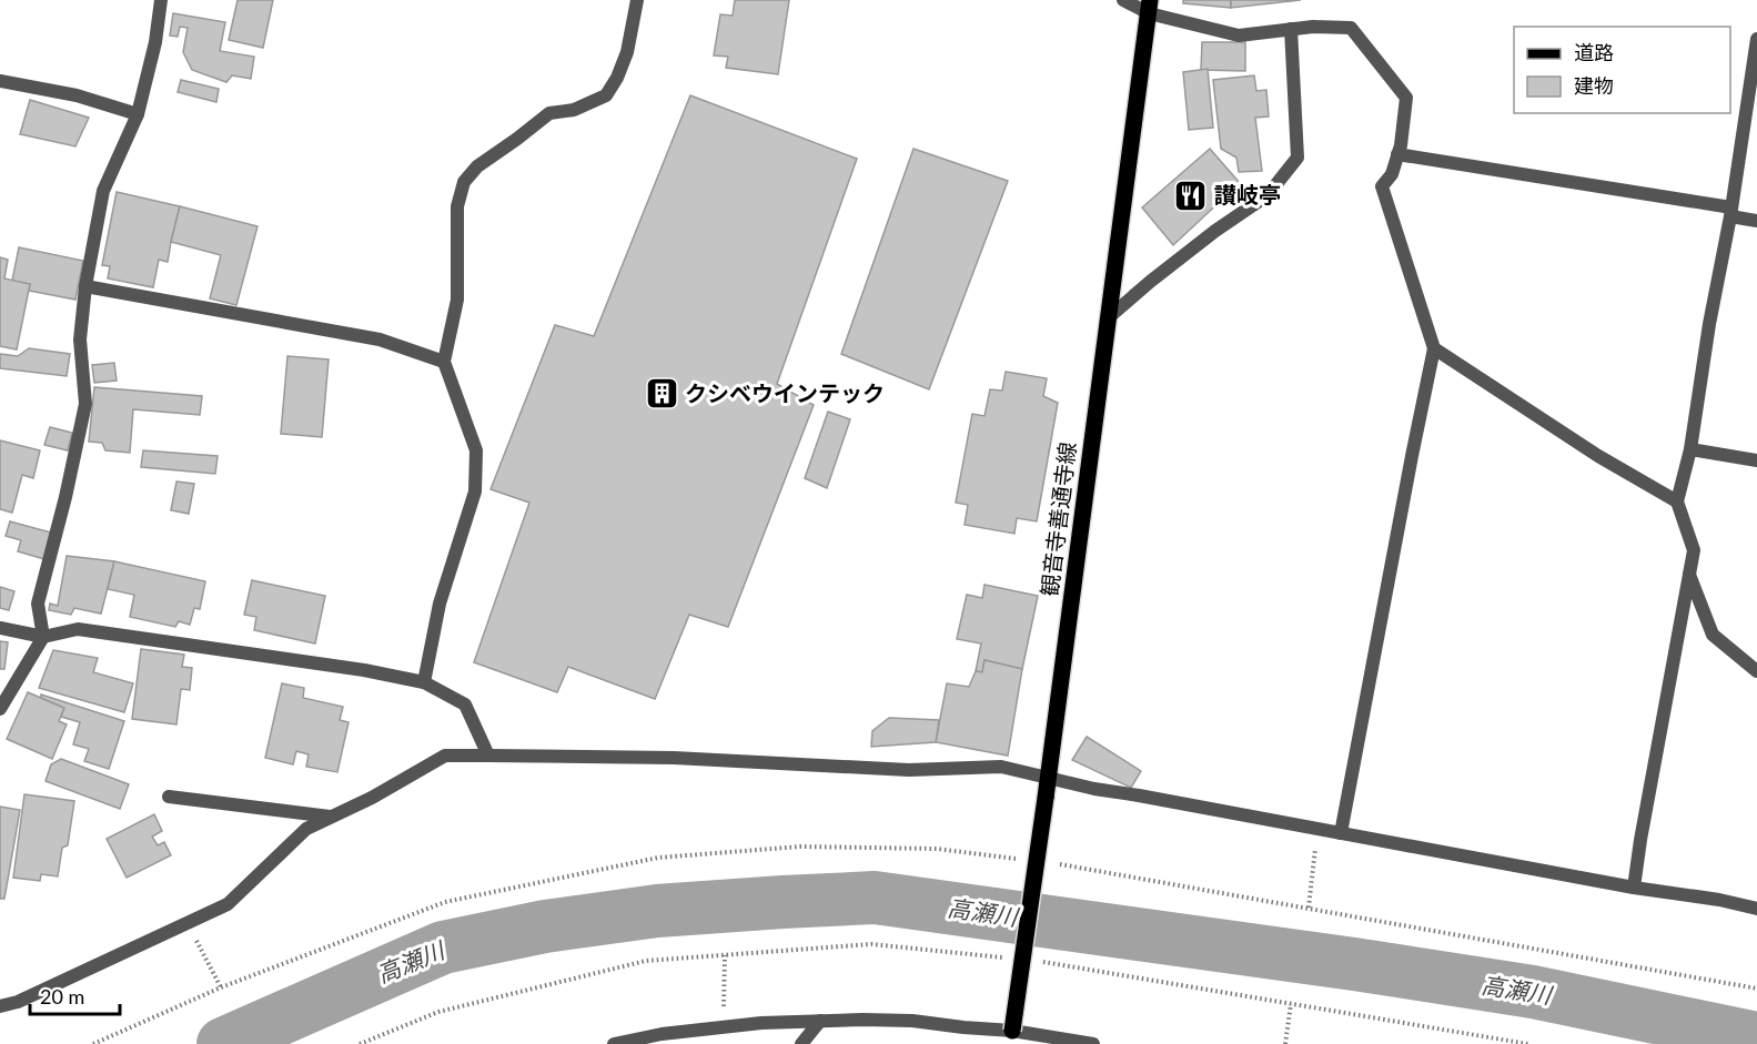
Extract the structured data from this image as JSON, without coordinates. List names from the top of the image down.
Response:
{
  "streets": {
    "main road": ["観音寺善通寺線"]
  },
  "water": ["高瀬川"],
  "places": {
    "restaurant": ["讃岐亭"],
    "building": ["クシベウインテック"]
  },
  "legend": ["道路", "建物"],
  "scale_bar": "20 m"
}
